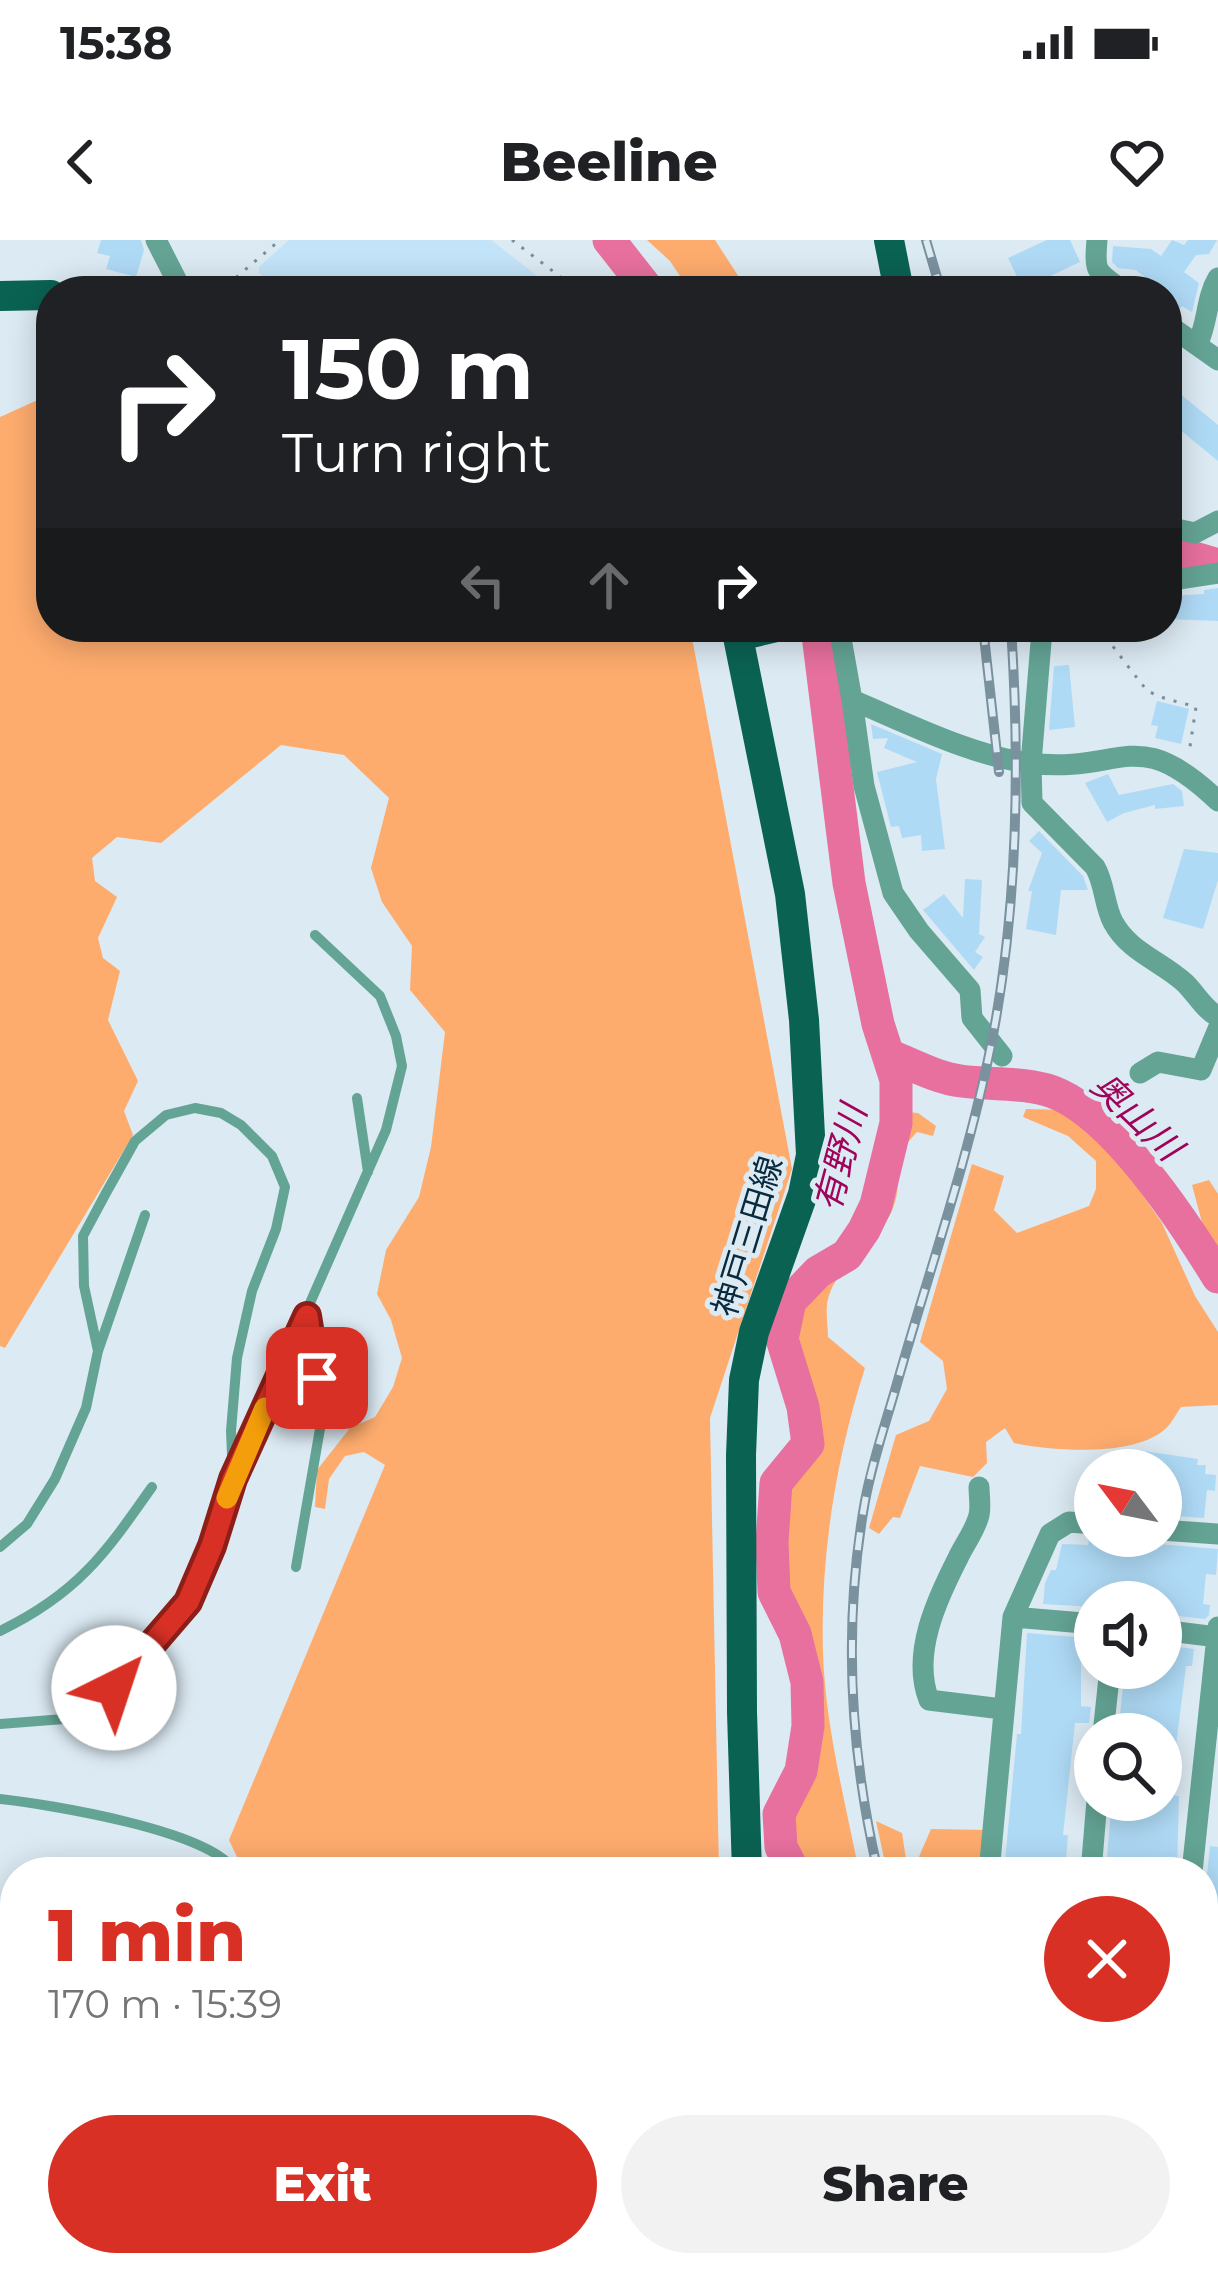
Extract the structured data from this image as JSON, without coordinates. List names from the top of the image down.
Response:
{
  "streets": {
    "main road": ["神戸三田線"]
  },
  "water": ["奥山川", "有野川"],
  "north": "top left",
  "page": {
    "status": "15:38",
    "header": "Beeline",
    "turn": ["150 m", "Turn right"],
    "heading": ["1 min", "170 m · 15:39"],
    "buttons": ["Exit", "Share"]
  }
}
